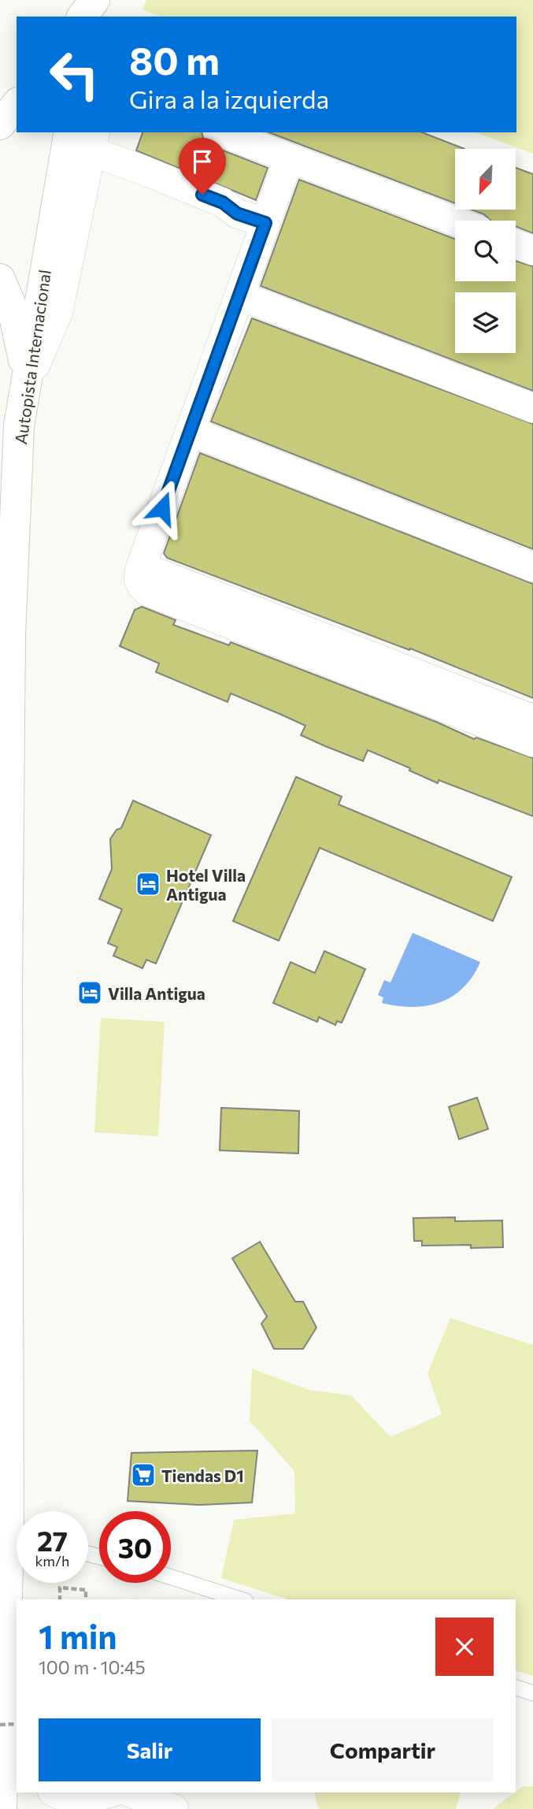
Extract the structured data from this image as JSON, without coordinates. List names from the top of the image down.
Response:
{
  "streets": {
    "highway": ["Autopista Internacional"]
  },
  "places": {
    "hotel": ["Hotel Villa Antigua", "Villa Antigua"],
    "supermarket": ["Tiendas D1"]
  },
  "north": "bottom left",
  "page": {
    "turn": ["80 m", "Gira a la izquierda"],
    "speed": "27 km/h",
    "limit": "30",
    "heading": ["1 min", "100 m · 10:45"],
    "buttons": ["Salir", "Compartir"]
  }
}
